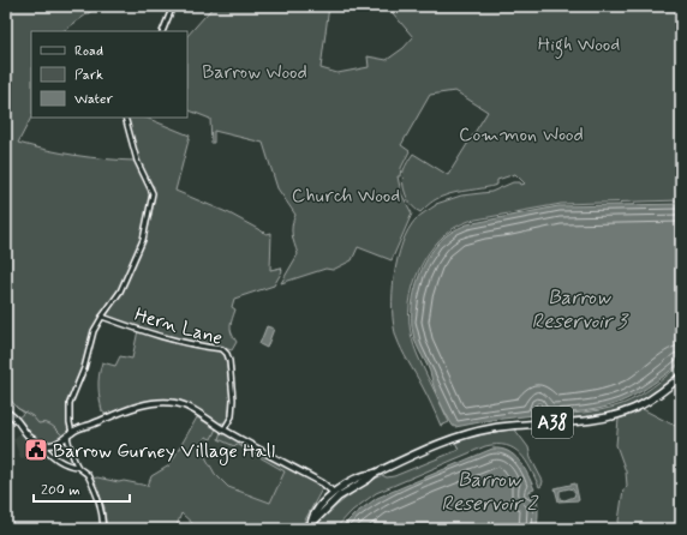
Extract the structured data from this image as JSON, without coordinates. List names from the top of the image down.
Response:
{
  "streets": {
    "highway": ["A38"],
    "street": ["Hern Lane"]
  },
  "water": ["Barrow Reservoir 3", "Barrow Reservoir 2"],
  "parks": [
    "High Wood",
    "Barrow Wood",
    "Common Wood",
    "Church Wood"
  ],
  "places": {
    "public building": ["Barrow Gurney Village Hall"]
  },
  "legend": ["Road", "Park", "Water"],
  "scale_bar": "200 m"
}
